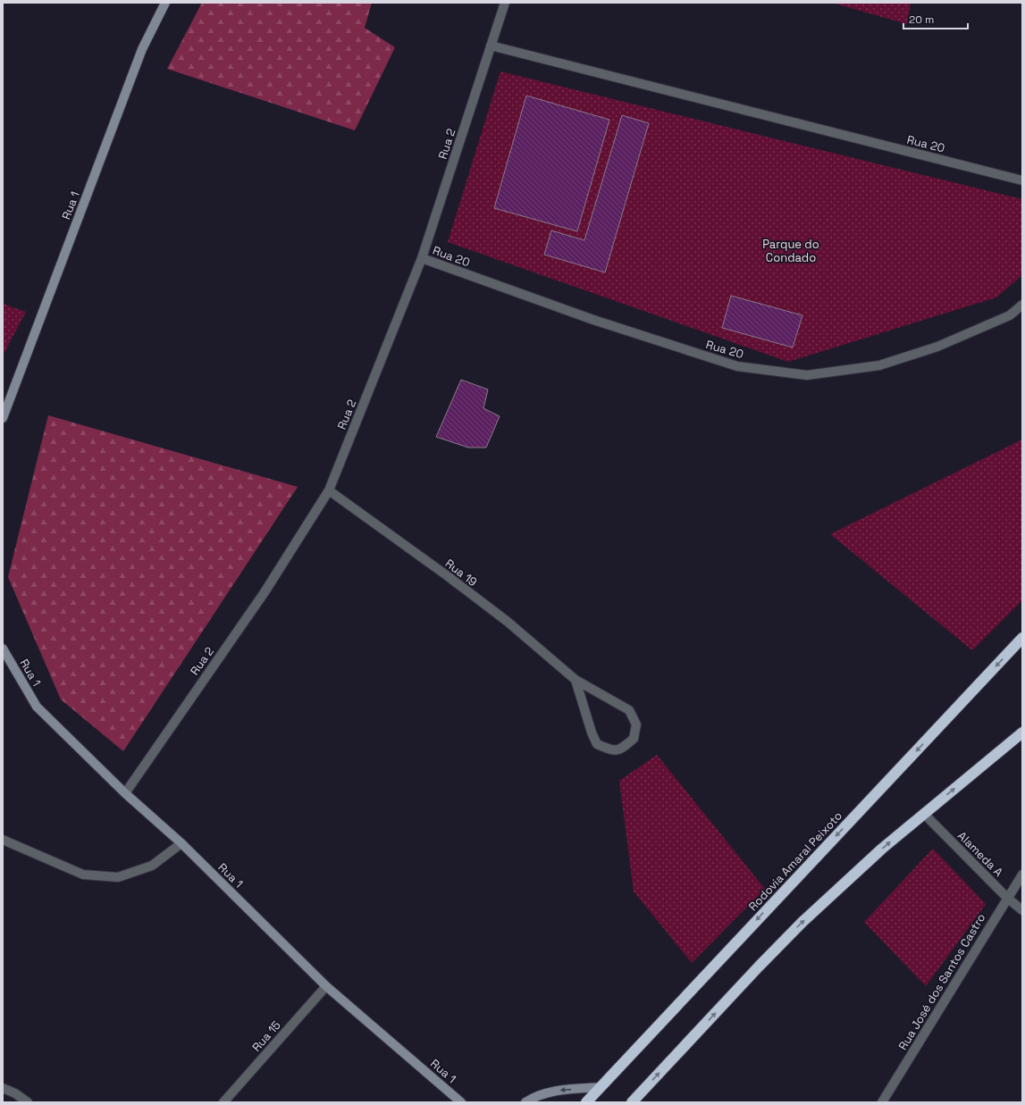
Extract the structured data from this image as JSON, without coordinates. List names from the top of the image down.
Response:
{
  "streets": {
    "highway": ["Rodovia Amaral Peixoto"],
    "street": [
      "Rua 2",
      "Rua 20",
      "Rua 1",
      "Rua 19",
      "Alameda A",
      "Rua José dos Santos Castro",
      "Rua 15"
    ]
  },
  "crossings": [
    ["Rua 2", "Rua 20"],
    ["Rua 2", "Rua 1"],
    ["Rua 2", "Rua 19"],
    ["Rua 1", "Rua 15"],
    ["Alameda A", "Rua José dos Santos Castro"]
  ],
  "parks": ["Parque do Condado"],
  "scale_bar": "20 m"
}
